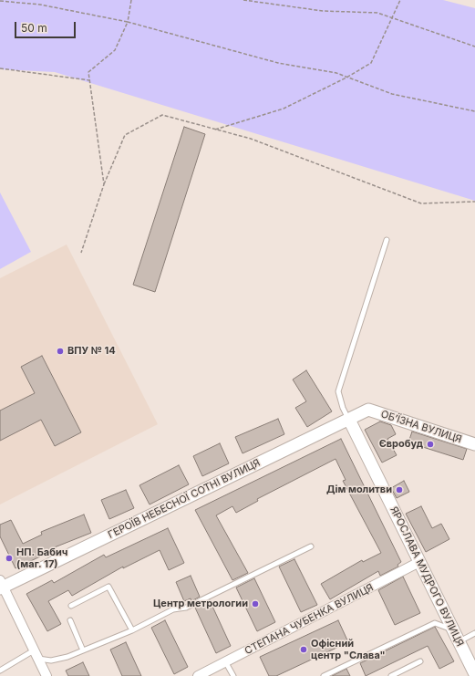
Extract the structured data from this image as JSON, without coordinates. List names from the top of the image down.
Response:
{
  "streets": {
    "street": [
      "ОБ’ЇЗНА ВУЛИЦЯ",
      "ГЕРОЇВ НЕБЕСНОЇ СОТНІ ВУЛИЦЯ",
      "ЯРОСЛАВА МУДРОГО ВУЛИЦЯ",
      "СТЕПАНА ЧУБЕНКА ВУЛИЦЯ"
    ]
  },
  "crossings": [
    ["ОБ’ЇЗНА ВУЛИЦЯ", "ГЕРОЇВ НЕБЕСНОЇ СОТНІ ВУЛИЦЯ"],
    ["ГЕРОЇВ НЕБЕСНОЇ СОТНІ ВУЛИЦЯ", "ЯРОСЛАВА МУДРОГО ВУЛИЦЯ"],
    ["ЯРОСЛАВА МУДРОГО ВУЛИЦЯ", "СТЕПАНА ЧУБЕНКА ВУЛИЦЯ"]
  ],
  "places": [
    "ВПУ № 14",
    "Євробуд",
    "Дім молитви",
    "НП. Бабич (маг. 17)",
    "Центр метрологии",
    "Офісний центр \"Слава\""
  ],
  "scale_bar": "50 m"
}
